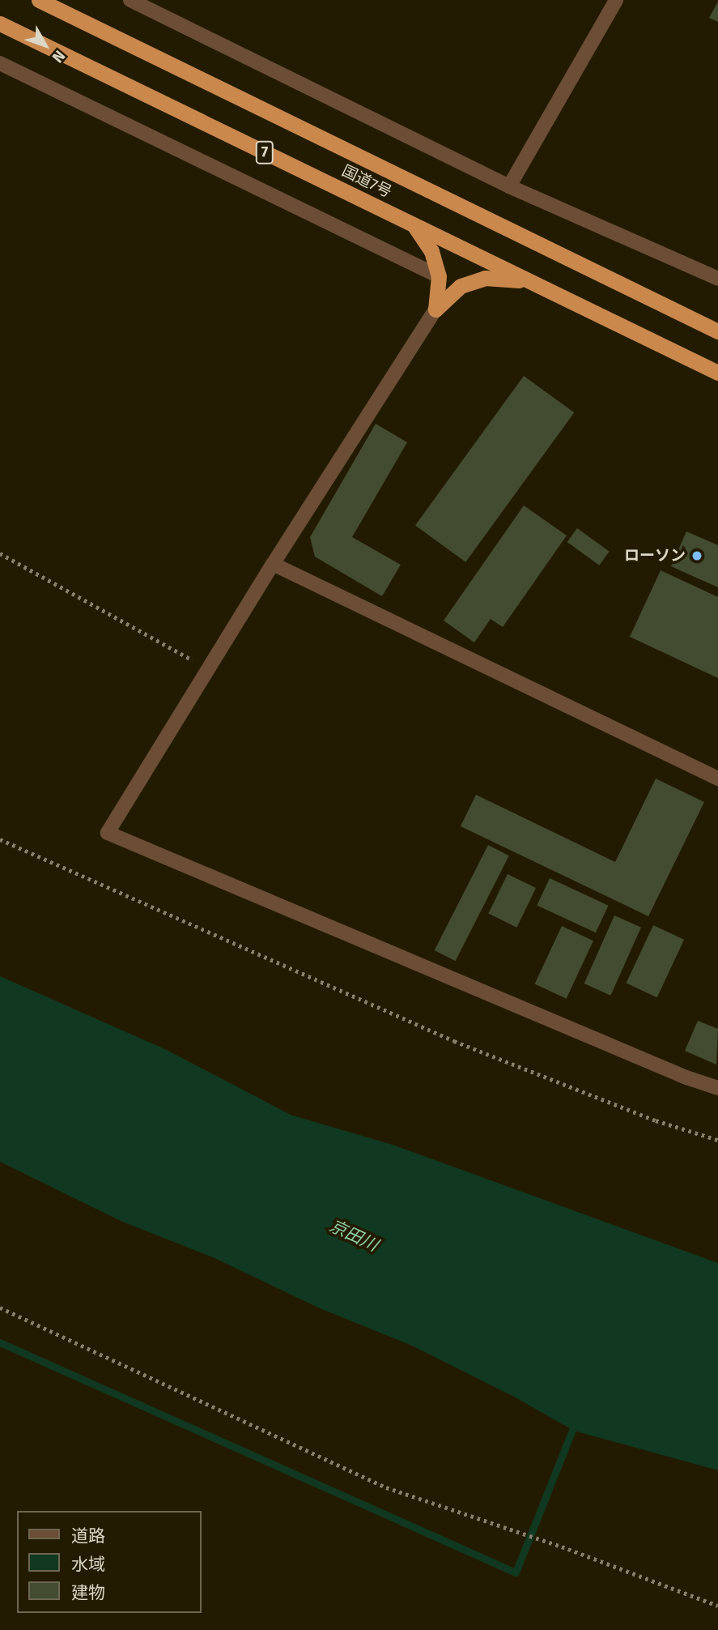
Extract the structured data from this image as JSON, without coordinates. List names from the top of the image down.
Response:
{
  "streets": {
    "highway": ["7", "国道7号"]
  },
  "water": ["京田川"],
  "places": ["ローソン"],
  "legend": ["道路", "水域", "建物"],
  "north": "bottom right"
}
